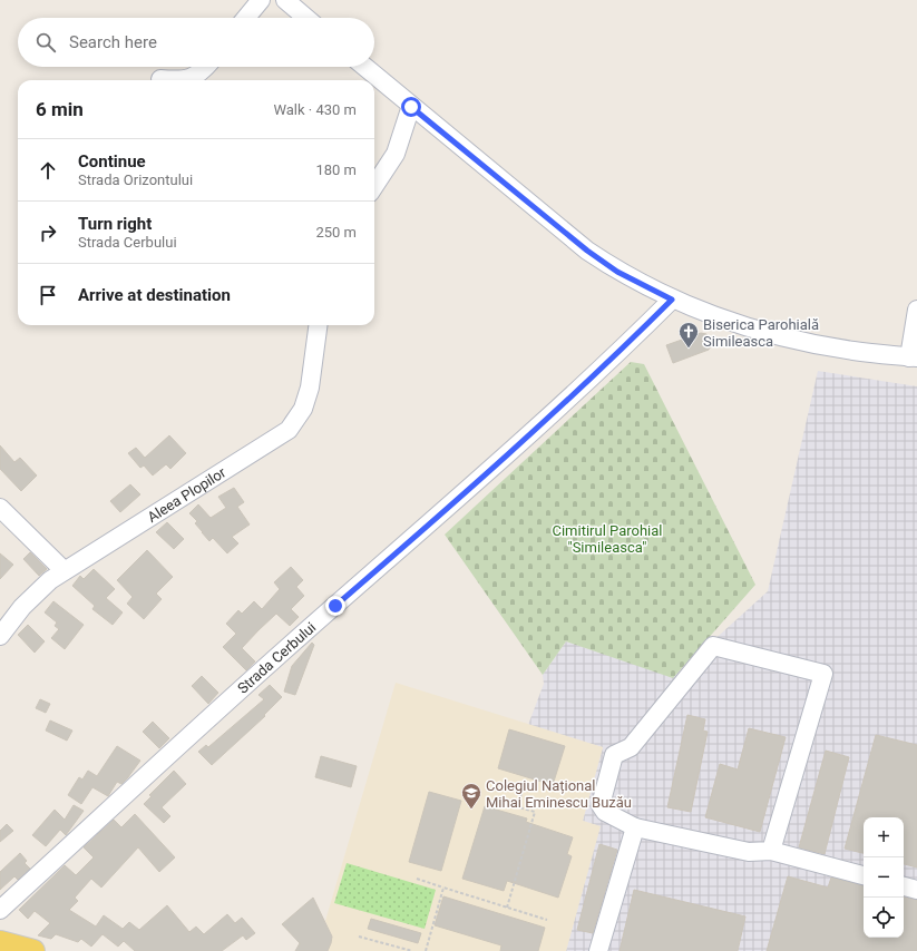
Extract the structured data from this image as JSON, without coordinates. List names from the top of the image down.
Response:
{
  "streets": {
    "street": ["Aleea Plopilor", "Strada Cerbului"]
  },
  "parks": ["Cimitirul Parohial \"Simileasca\""],
  "places": {
    "church": ["Biserica Parohială Simileasca"],
    "school or university": ["Colegiul Național Mihai Eminescu Buzău"]
  },
  "page": {
    "search": "Search here",
    "heading": ["6 min", "Walk · 430 m"],
    "list": [
      ["Continue", "Strada Orizontului", "180 m"],
      ["Turn right", "Strada Cerbului", "250 m"],
      "Arrive at destination"
    ],
    "map_buttons": ["+", "−"]
  }
}
